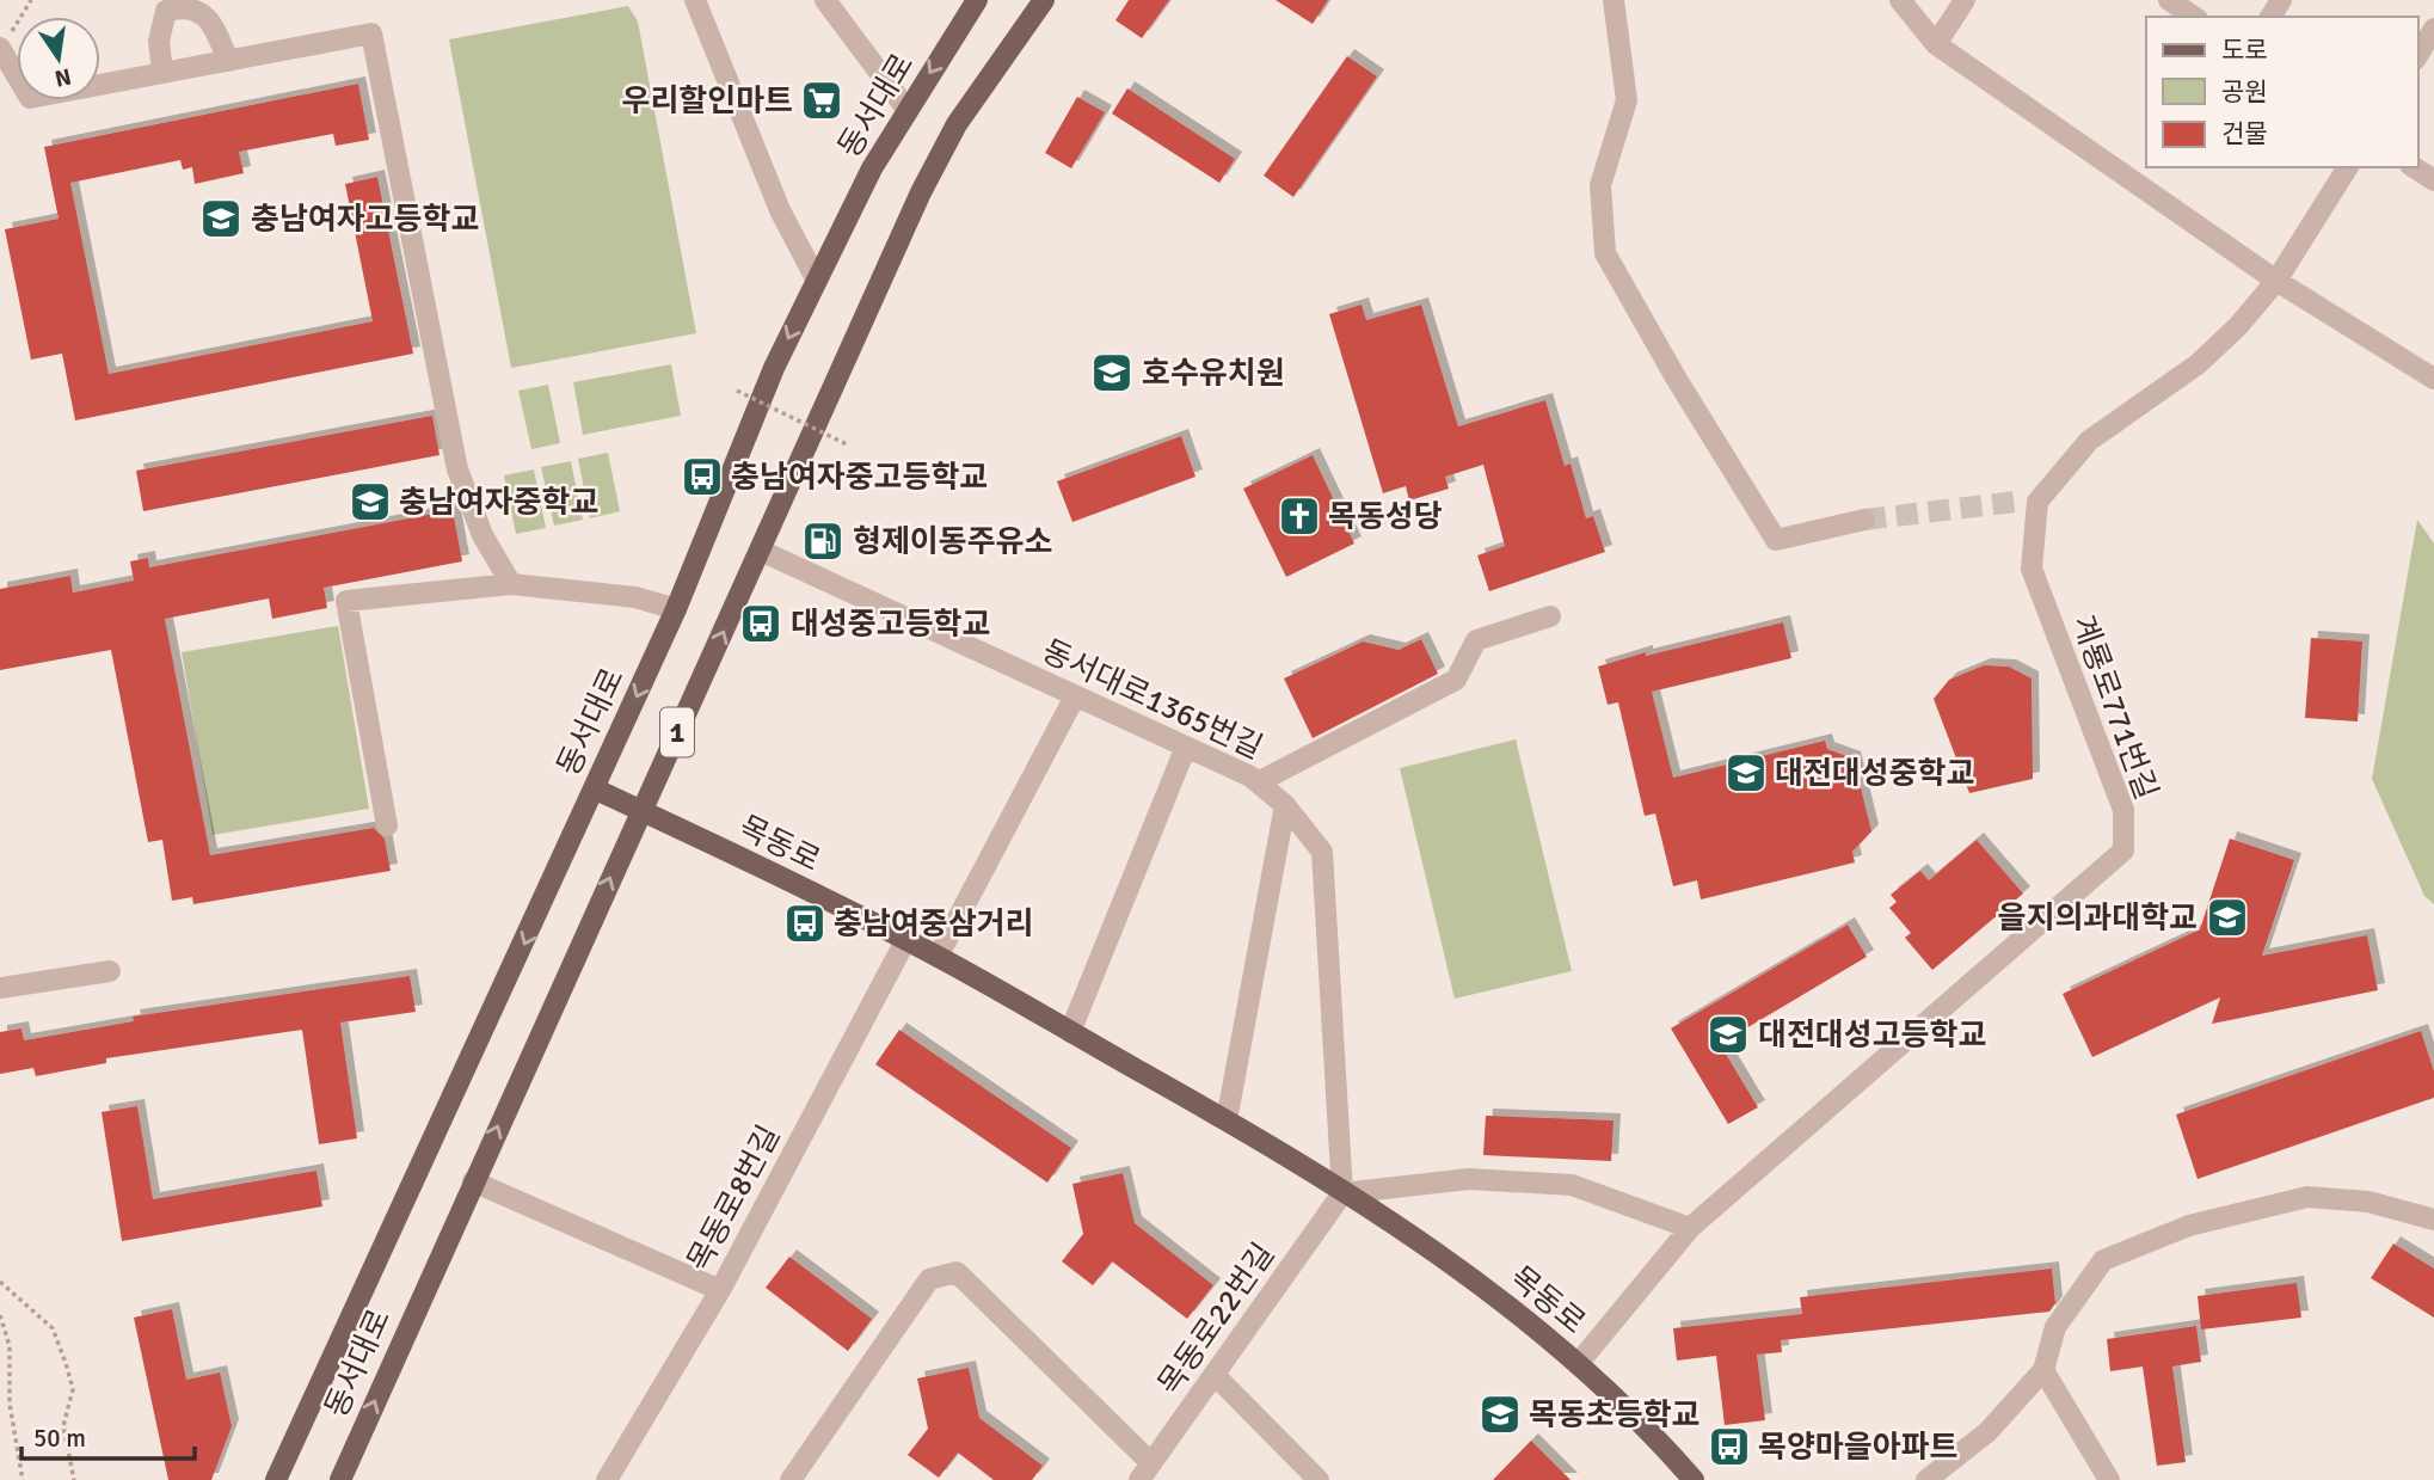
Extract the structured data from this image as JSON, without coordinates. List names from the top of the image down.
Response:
{
  "streets": {
    "main road": ["동서대로", "1", "목동로"],
    "street": [
      "동서대로1365번길",
      "계룡로771번길",
      "목동로8번길",
      "목동로22번길"
    ]
  },
  "crossings": [
    ["동서대로", "동서대로1365번길"],
    ["동서대로", "목동로"],
    ["동서대로1365번길", "목동로"],
    ["동서대로1365번길", "목동로22번길"],
    ["계룡로771번길", "목동로"],
    ["목동로", "목동로8번길"],
    ["목동로", "목동로22번길"]
  ],
  "places": {
    "supermarket": ["우리할인마트"],
    "school or university": [
      "충남여자고등학교",
      "호수유치원",
      "충남여자중학교",
      "대전대성중학교",
      "을지의과대학교",
      "대전대성고등학교",
      "목동초등학교"
    ],
    "bus stop": [
      "충남여자중고등학교",
      "대성중고등학교",
      "충남여중삼거리",
      "목양마을아파트"
    ],
    "church": ["목동성당"],
    "fuel station": ["형제이동주유소"]
  },
  "legend": ["도로", "공원", "건물"],
  "scale_bar": "50 m",
  "north": "bottom"
}
